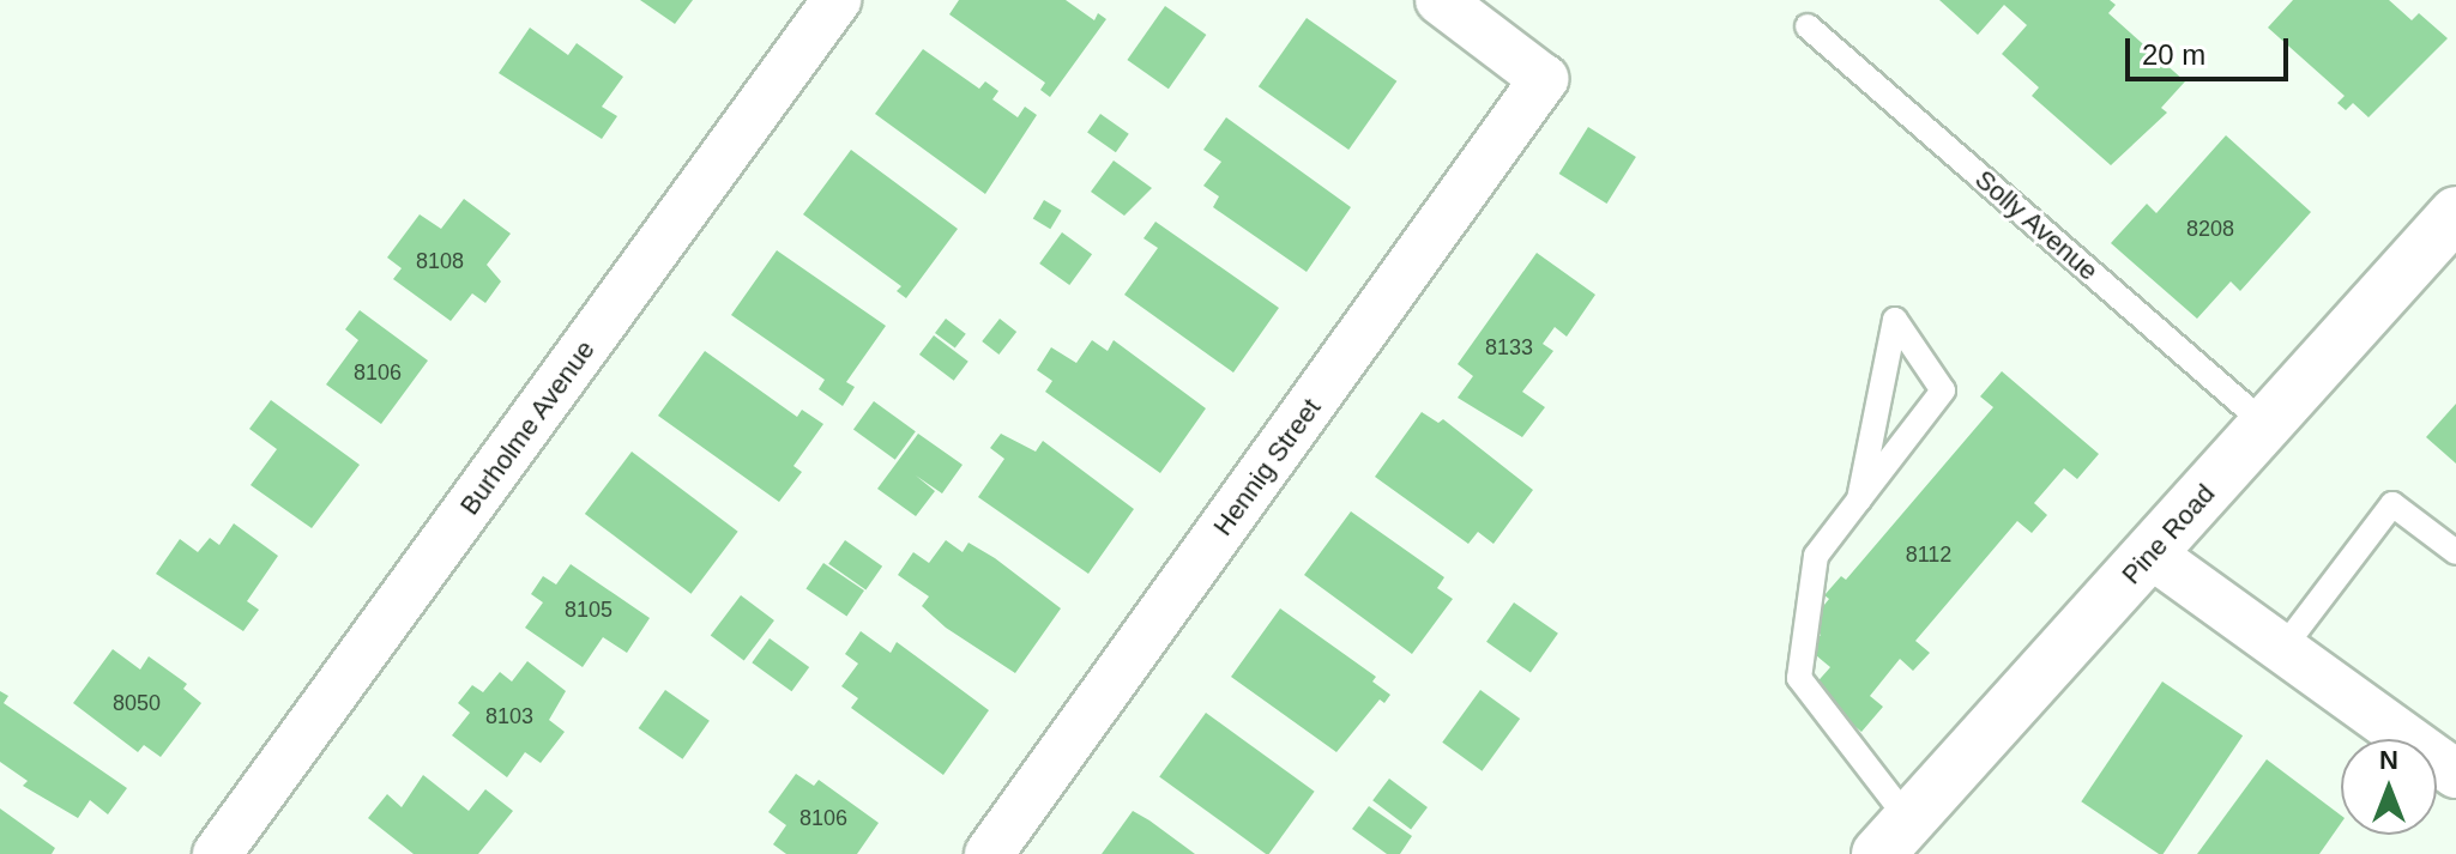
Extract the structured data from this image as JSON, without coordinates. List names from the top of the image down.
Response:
{
  "streets": {
    "street": ["Burholme Avenue", "Hennig Street", "Pine Road"],
    "lane": ["Solly Avenue"]
  },
  "crossings": [
    ["Solly Avenue", "Pine Road"]
  ],
  "house_numbers": [
    "8208",
    "8108",
    "8133",
    "8106",
    "8112",
    "8105",
    "8050",
    "8103",
    "8106"
  ],
  "scale_bar": "20 m",
  "north": "top"
}
